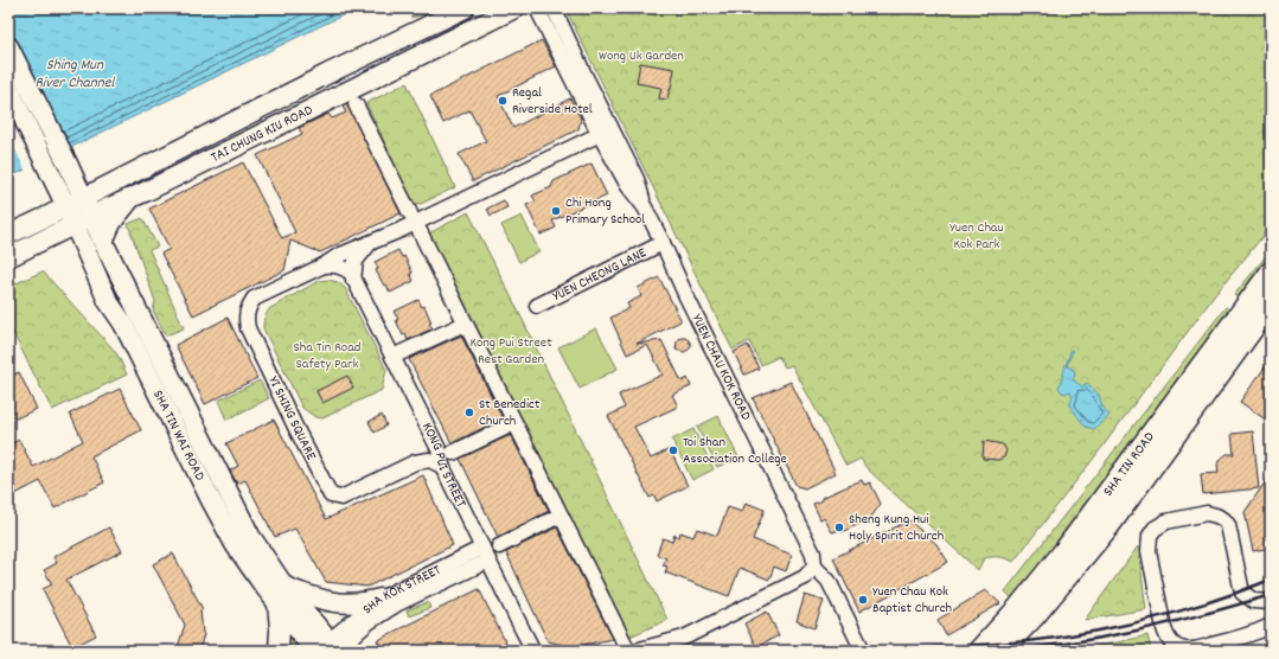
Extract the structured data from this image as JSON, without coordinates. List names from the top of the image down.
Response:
{
  "streets": {
    "highway": ["SHA TIN ROAD"],
    "main road": ["TAI CHUNG KIU ROAD", "SHA TIN WAI ROAD"],
    "street": [
      "YUEN CHEONG LANE",
      "YUEN CHAU KOK ROAD",
      "YI SHING SQUARE",
      "KONG PUI STREET",
      "SHA KOK STREET"
    ]
  },
  "crossings": [
    ["TAI CHUNG KIU ROAD", "SHA TIN WAI ROAD"],
    ["YUEN CHEONG LANE", "YUEN CHAU KOK ROAD"],
    ["YI SHING SQUARE", "KONG PUI STREET"],
    ["SHA TIN WAI ROAD", "SHA KOK STREET"],
    ["KONG PUI STREET", "SHA KOK STREET"]
  ],
  "water": ["Shing Mun River Channel"],
  "parks": [
    "Wong Uk Garden",
    "Yuen Chau Kok Park",
    "Kong Pui Street Rest Garden",
    "Sha Tin Road Safety Park"
  ],
  "places": [
    "Regal Riverside Hotel",
    "Chi Hong Primary School",
    "St Benedict Church",
    "Toi Shan Association College",
    "Sheng Kung Hui Holy Spirit Church",
    "Yuen Chau Kok Baptist Church"
  ]
}
